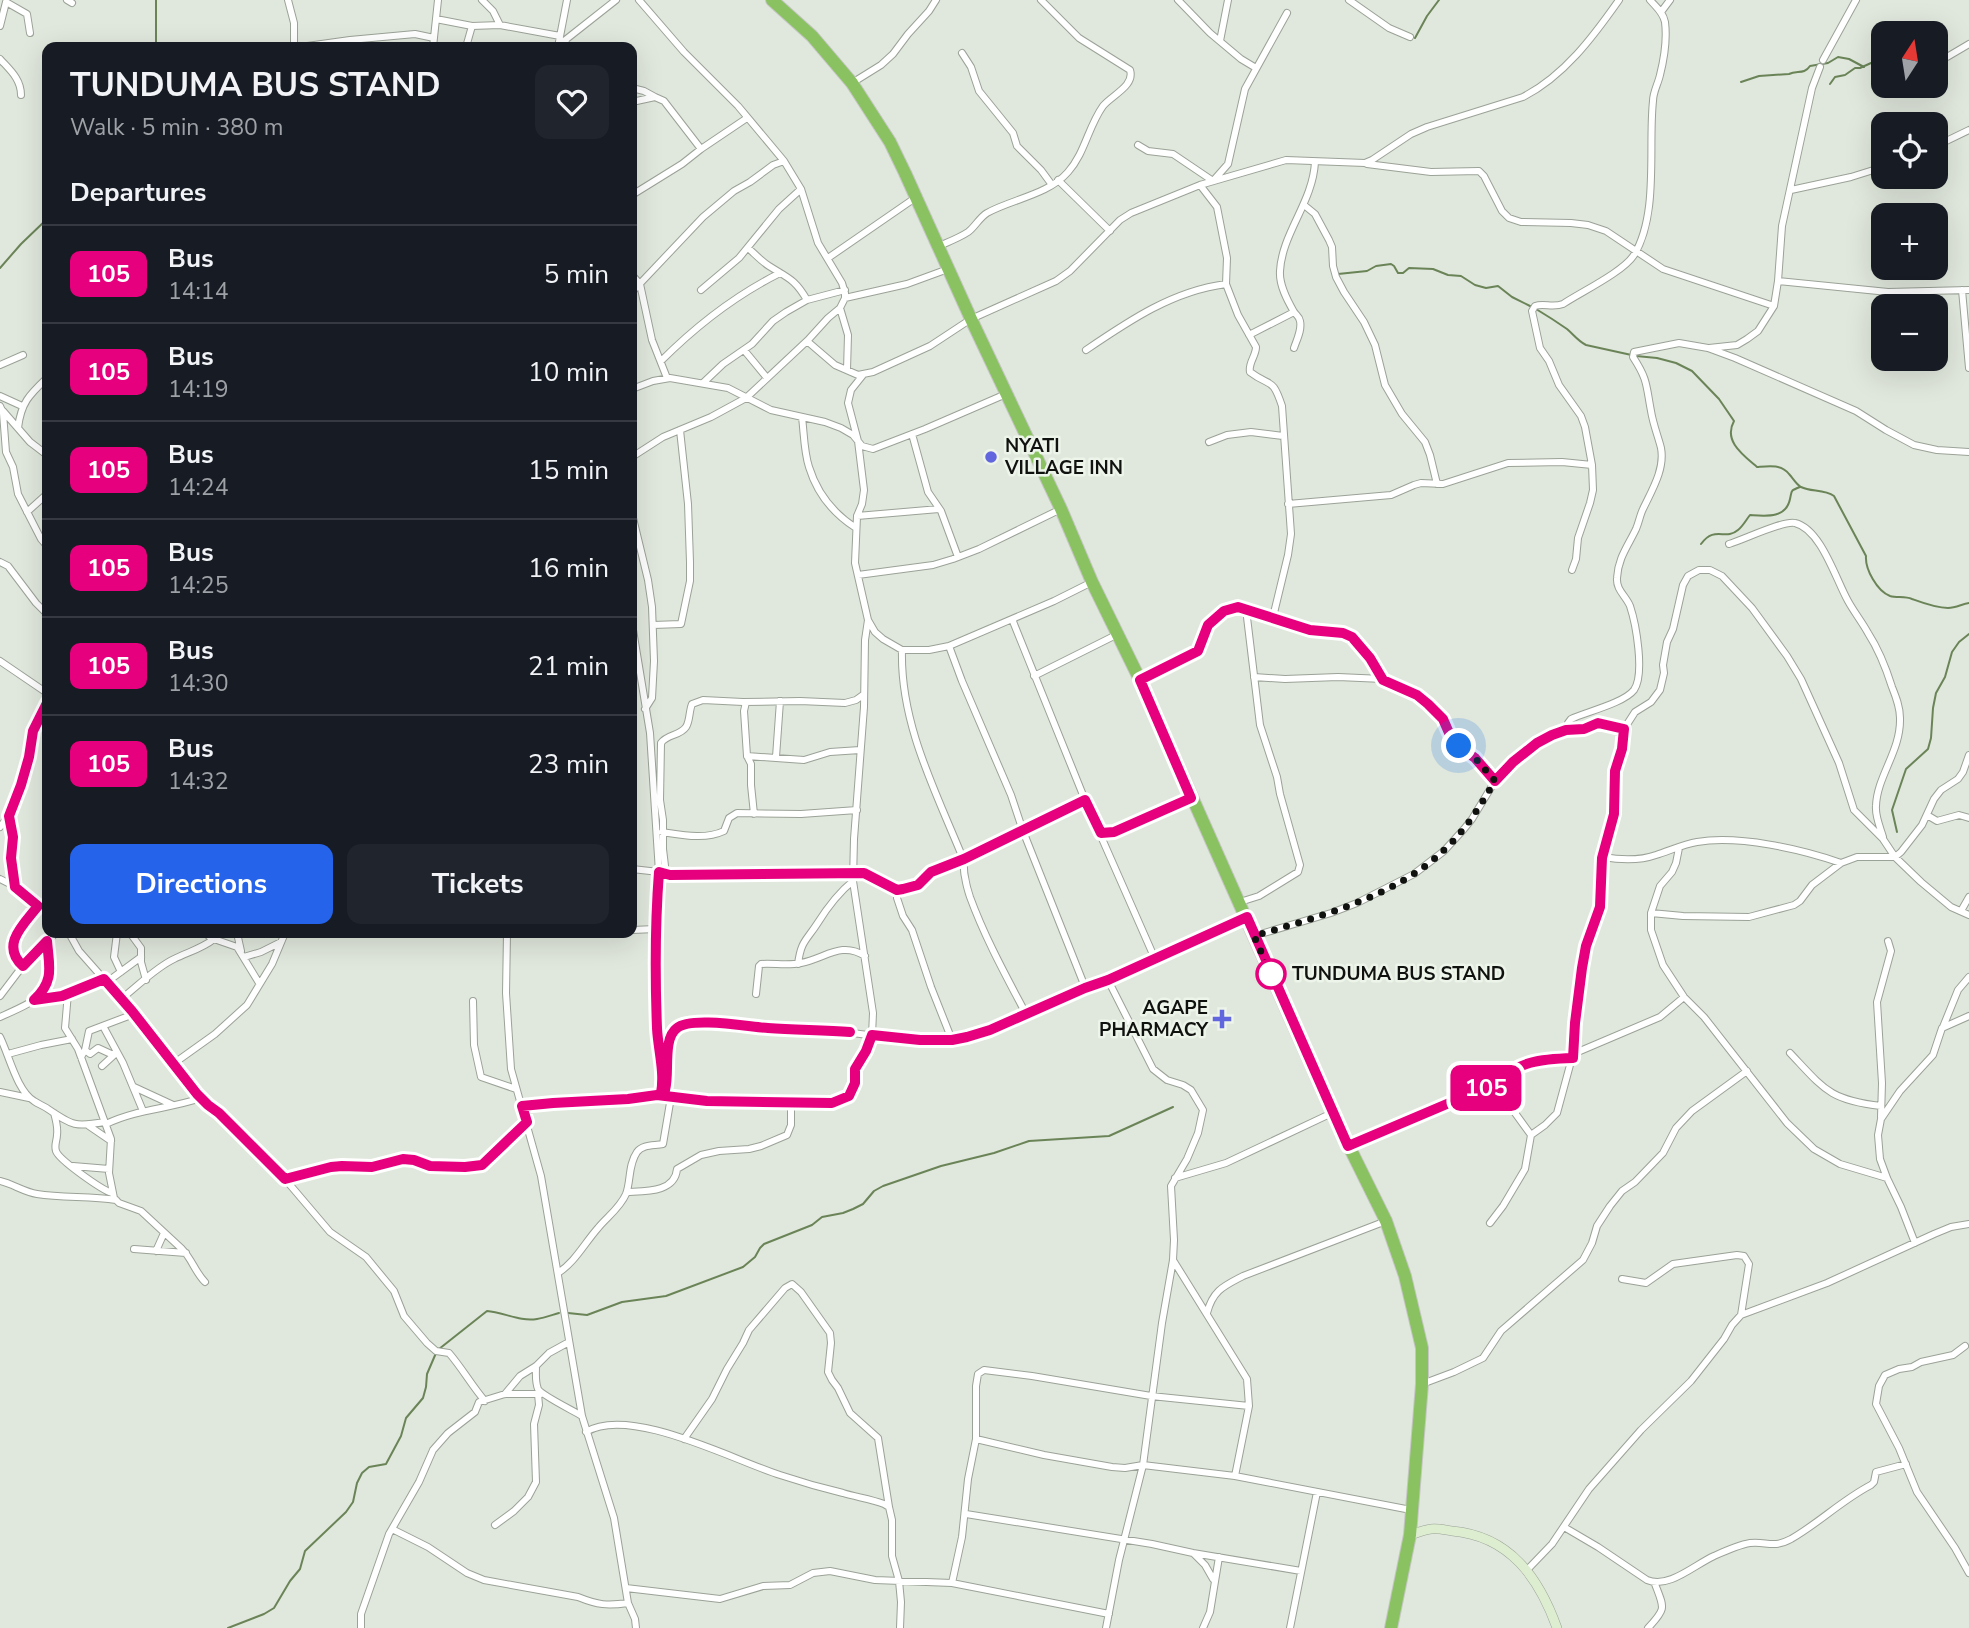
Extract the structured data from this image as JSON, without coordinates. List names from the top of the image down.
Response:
{
  "places": {
    "other": ["NYATI VILLAGE INN", "TUNDUMA BUS STAND"],
    "health": ["AGAPE PHARMACY"]
  },
  "lines": ["bus line 105"],
  "north": "top",
  "page": {
    "on_map": "105",
    "map_buttons": ["+", "−"],
    "heading": [
      ["TUNDUMA BUS STAND", "Walk · 5 min · 380 m"],
      "Departures"
    ],
    "list": [
      {
        "mark": "105",
        "name": "Bus",
        "note": "14:14",
        "value": "5 min"
      },
      {
        "mark": "105",
        "name": "Bus",
        "note": "14:19",
        "value": "10 min"
      },
      {
        "mark": "105",
        "name": "Bus",
        "note": "14:24",
        "value": "15 min"
      },
      {
        "mark": "105",
        "name": "Bus",
        "note": "14:25",
        "value": "16 min"
      },
      {
        "mark": "105",
        "name": "Bus",
        "note": "14:30",
        "value": "21 min"
      },
      {
        "mark": "105",
        "name": "Bus",
        "note": "14:32",
        "value": "23 min"
      }
    ],
    "buttons": ["Directions", "Tickets"]
  }
}
